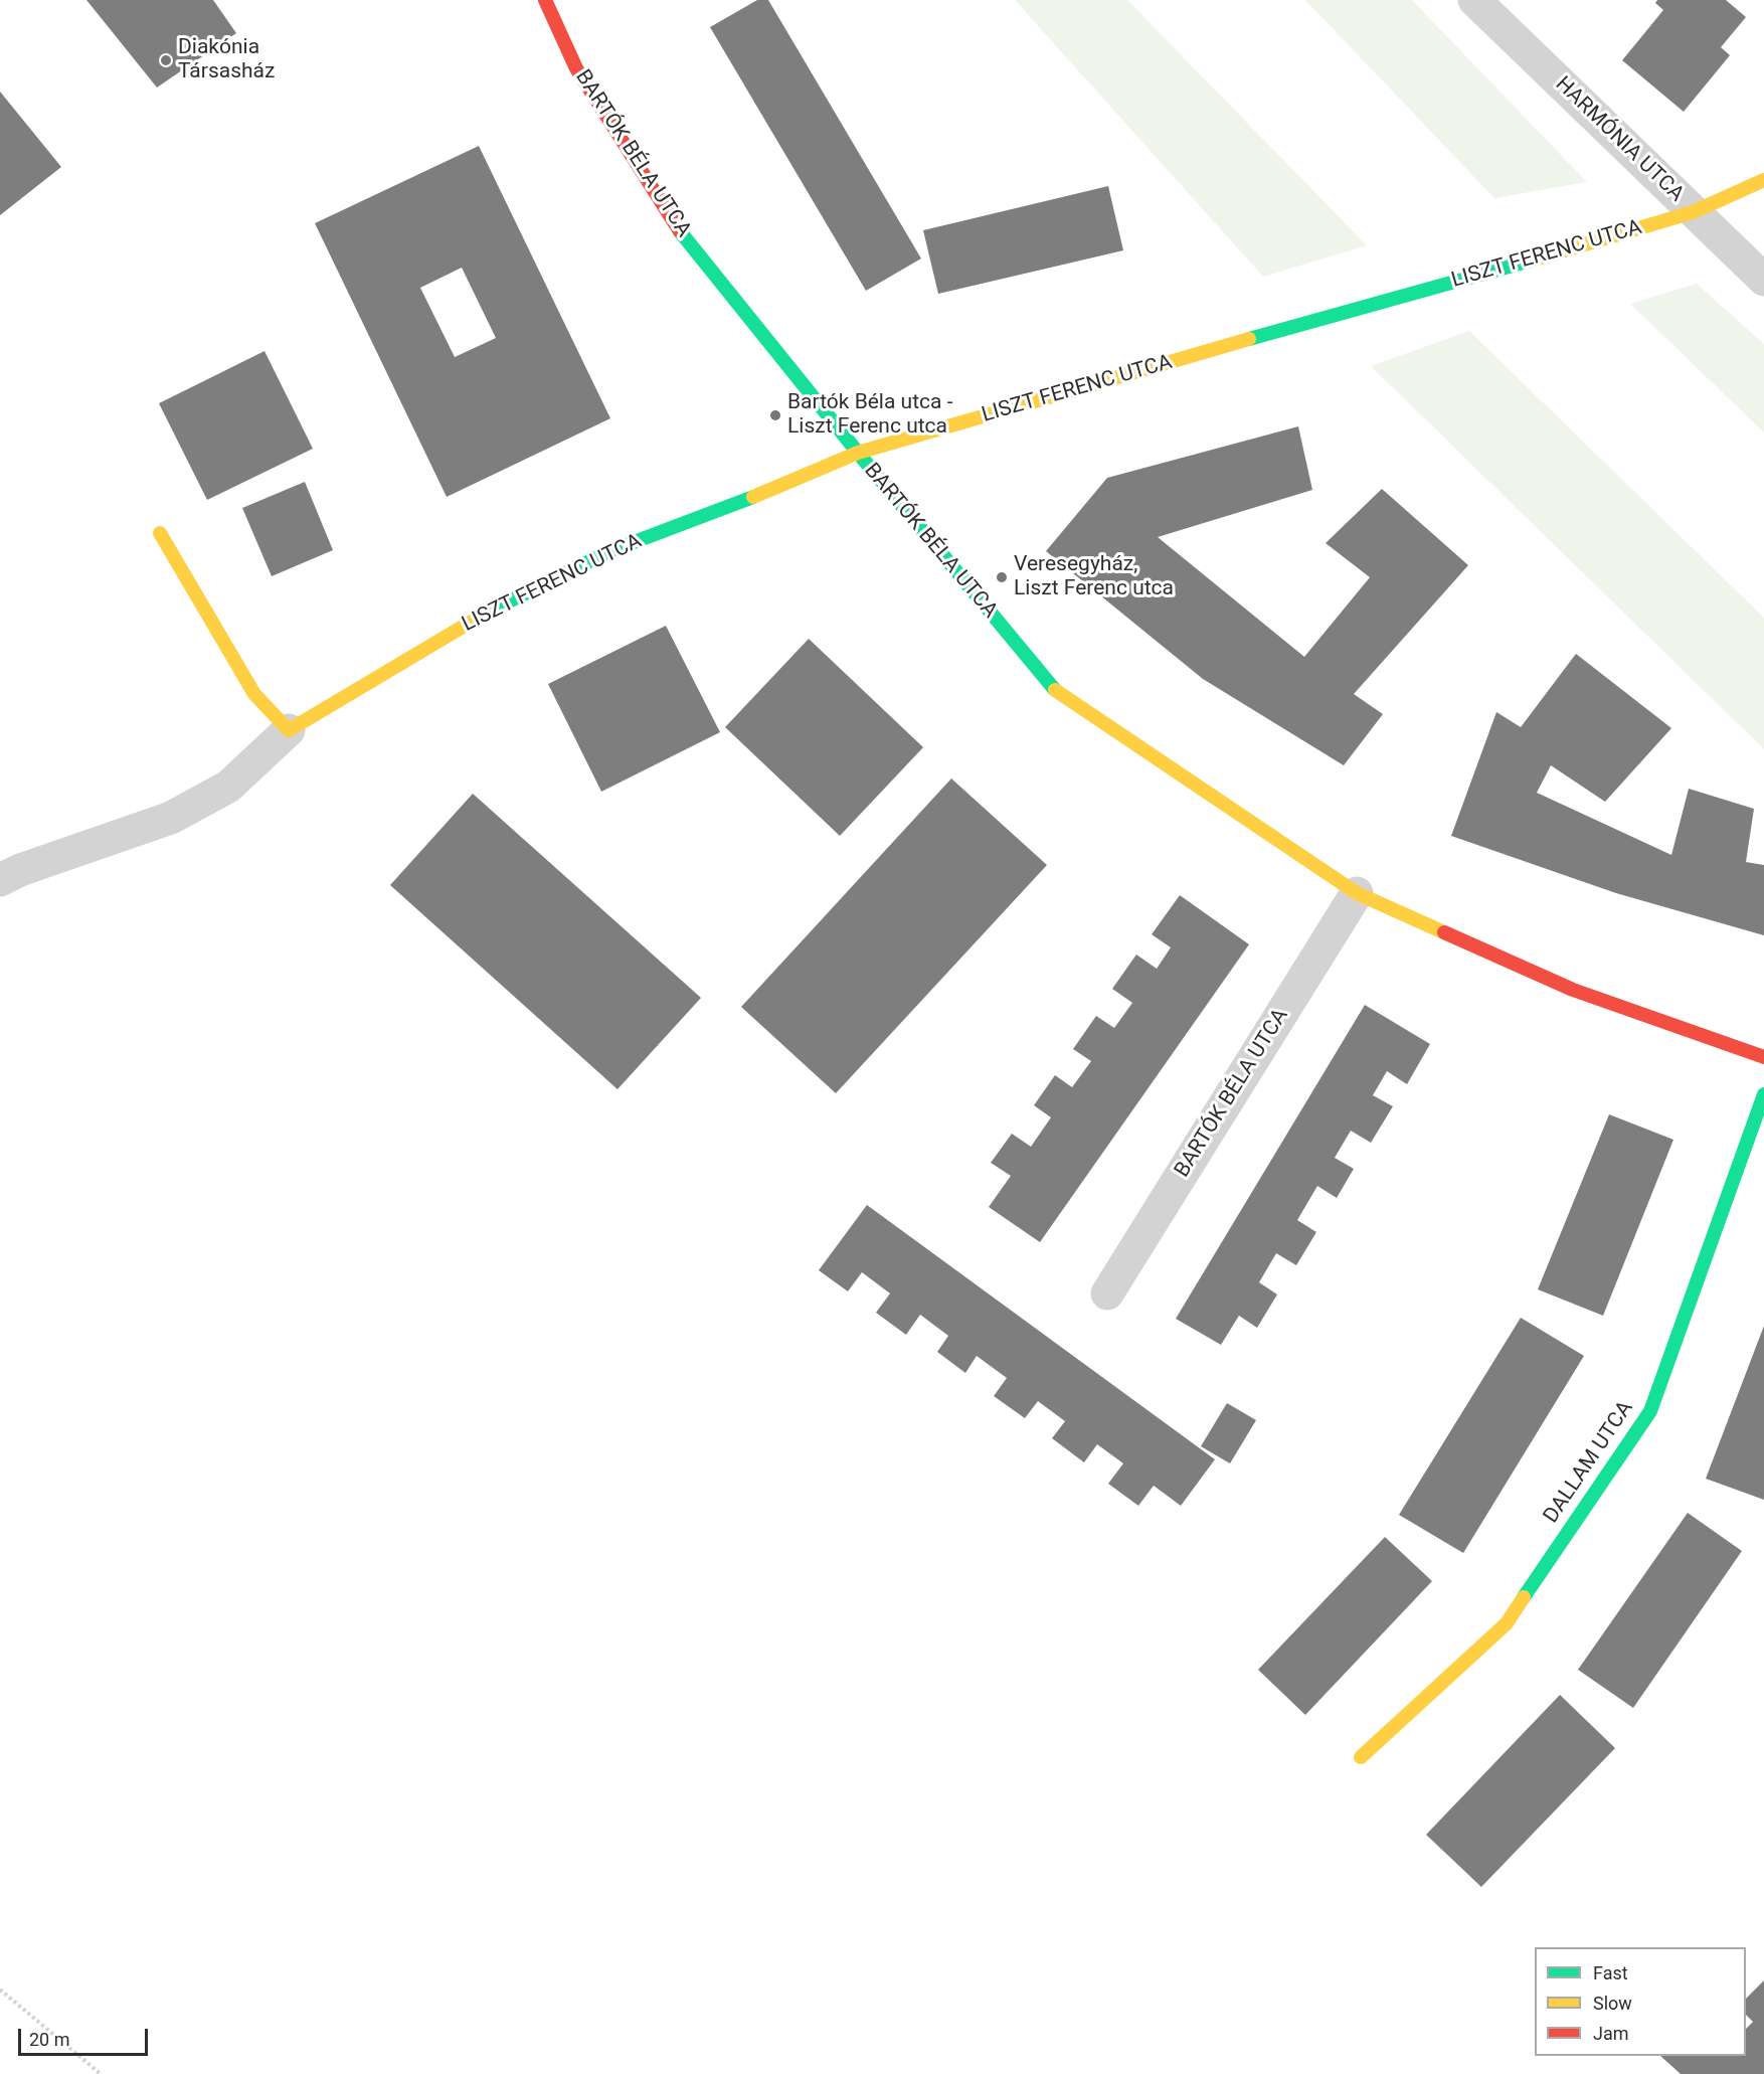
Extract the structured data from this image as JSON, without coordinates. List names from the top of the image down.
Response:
{
  "streets": {
    "street": [
      "HARMÓNIA UTCA",
      "BARTÓK BÉLA UTCA",
      "LISZT FERENC UTCA",
      "DALLAM UTCA"
    ]
  },
  "crossings": [
    ["HARMÓNIA UTCA", "LISZT FERENC UTCA"],
    ["BARTÓK BÉLA UTCA", "LISZT FERENC UTCA"]
  ],
  "places": ["Diakónia Társasház", "Bartók Béla utca - Liszt Ferenc utca", "Veresegyház, Liszt Ferenc utca"],
  "legend": ["Fast", "Slow", "Jam"],
  "scale_bar": "20 m"
}
